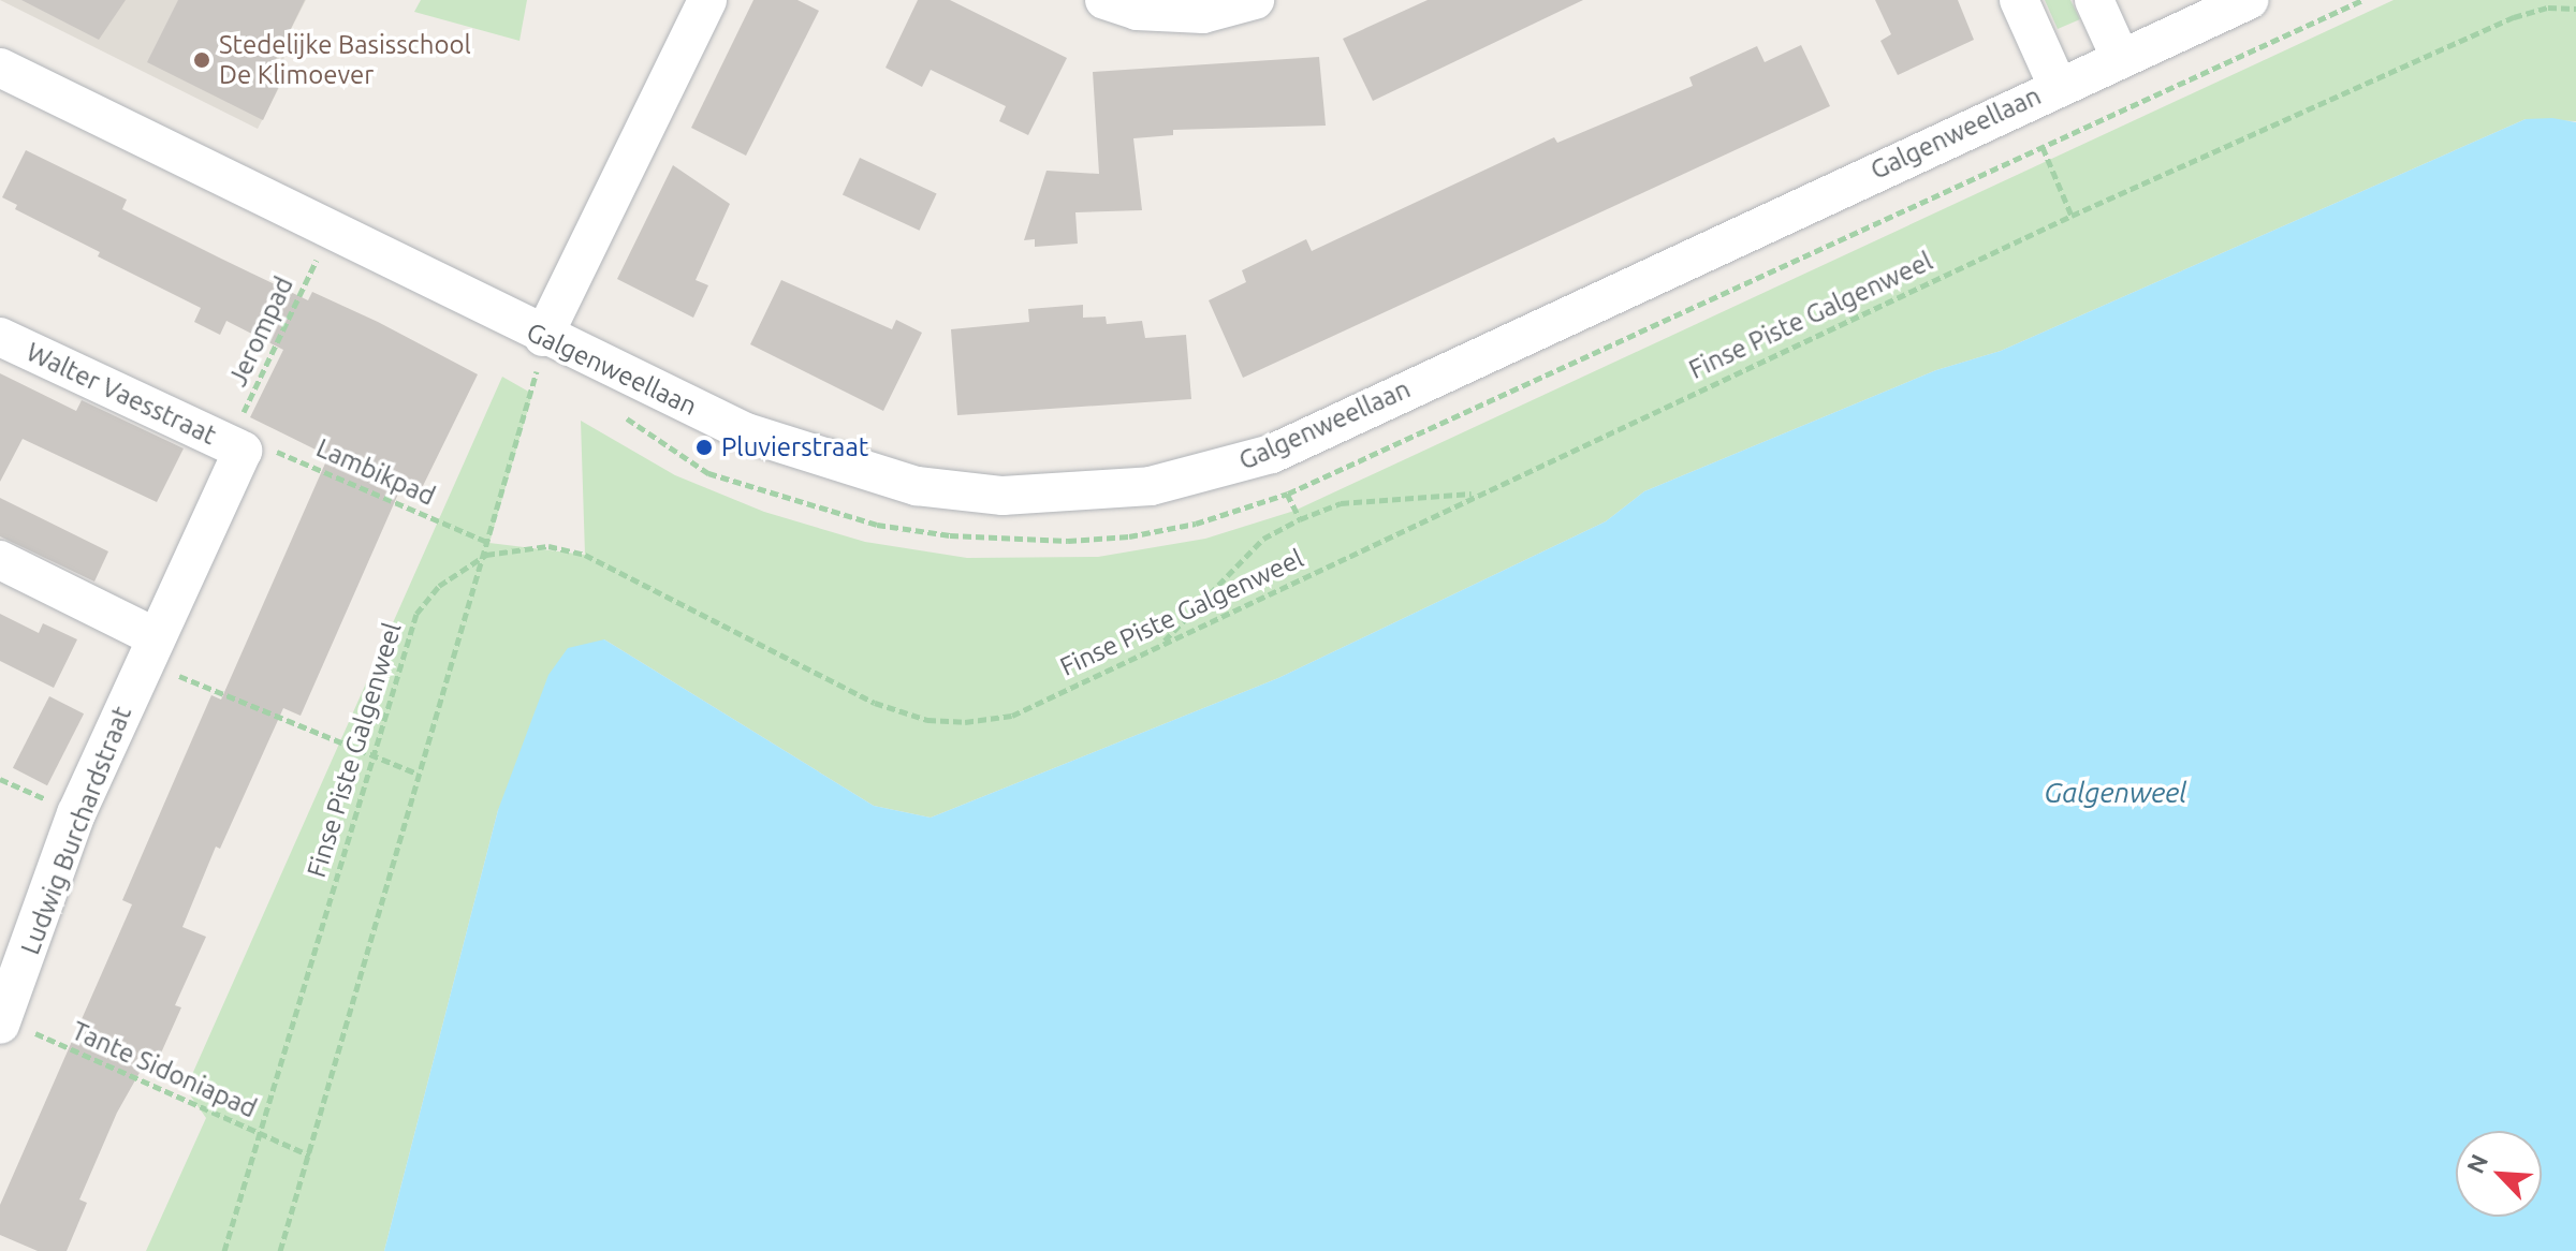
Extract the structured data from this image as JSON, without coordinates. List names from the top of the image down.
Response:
{
  "streets": {
    "street": ["Galgenweellaan", "Walter Vaesstraat", "Ludwig Burchardstraat"],
    "path": [
      "Finse Piste Galgenweel",
      "Jerompad",
      "Lambikpad",
      "Tante Sidoniapad"
    ]
  },
  "crossings": [
    ["Galgenweellaan", "Jerompad"],
    ["Finse Piste Galgenweel", "Tante Sidoniapad"],
    ["Jerompad", "Walter Vaesstraat"],
    ["Jerompad", "Lambikpad"],
    ["Jerompad", "Ludwig Burchardstraat"],
    ["Walter Vaesstraat", "Lambikpad"],
    ["Walter Vaesstraat", "Ludwig Burchardstraat"],
    ["Lambikpad", "Ludwig Burchardstraat"],
    ["Ludwig Burchardstraat", "Tante Sidoniapad"]
  ],
  "water": ["Galgenweel"],
  "places": ["Stedelijke Basisschool De Klimoever", "Pluvierstraat"],
  "north": "top left"
}
